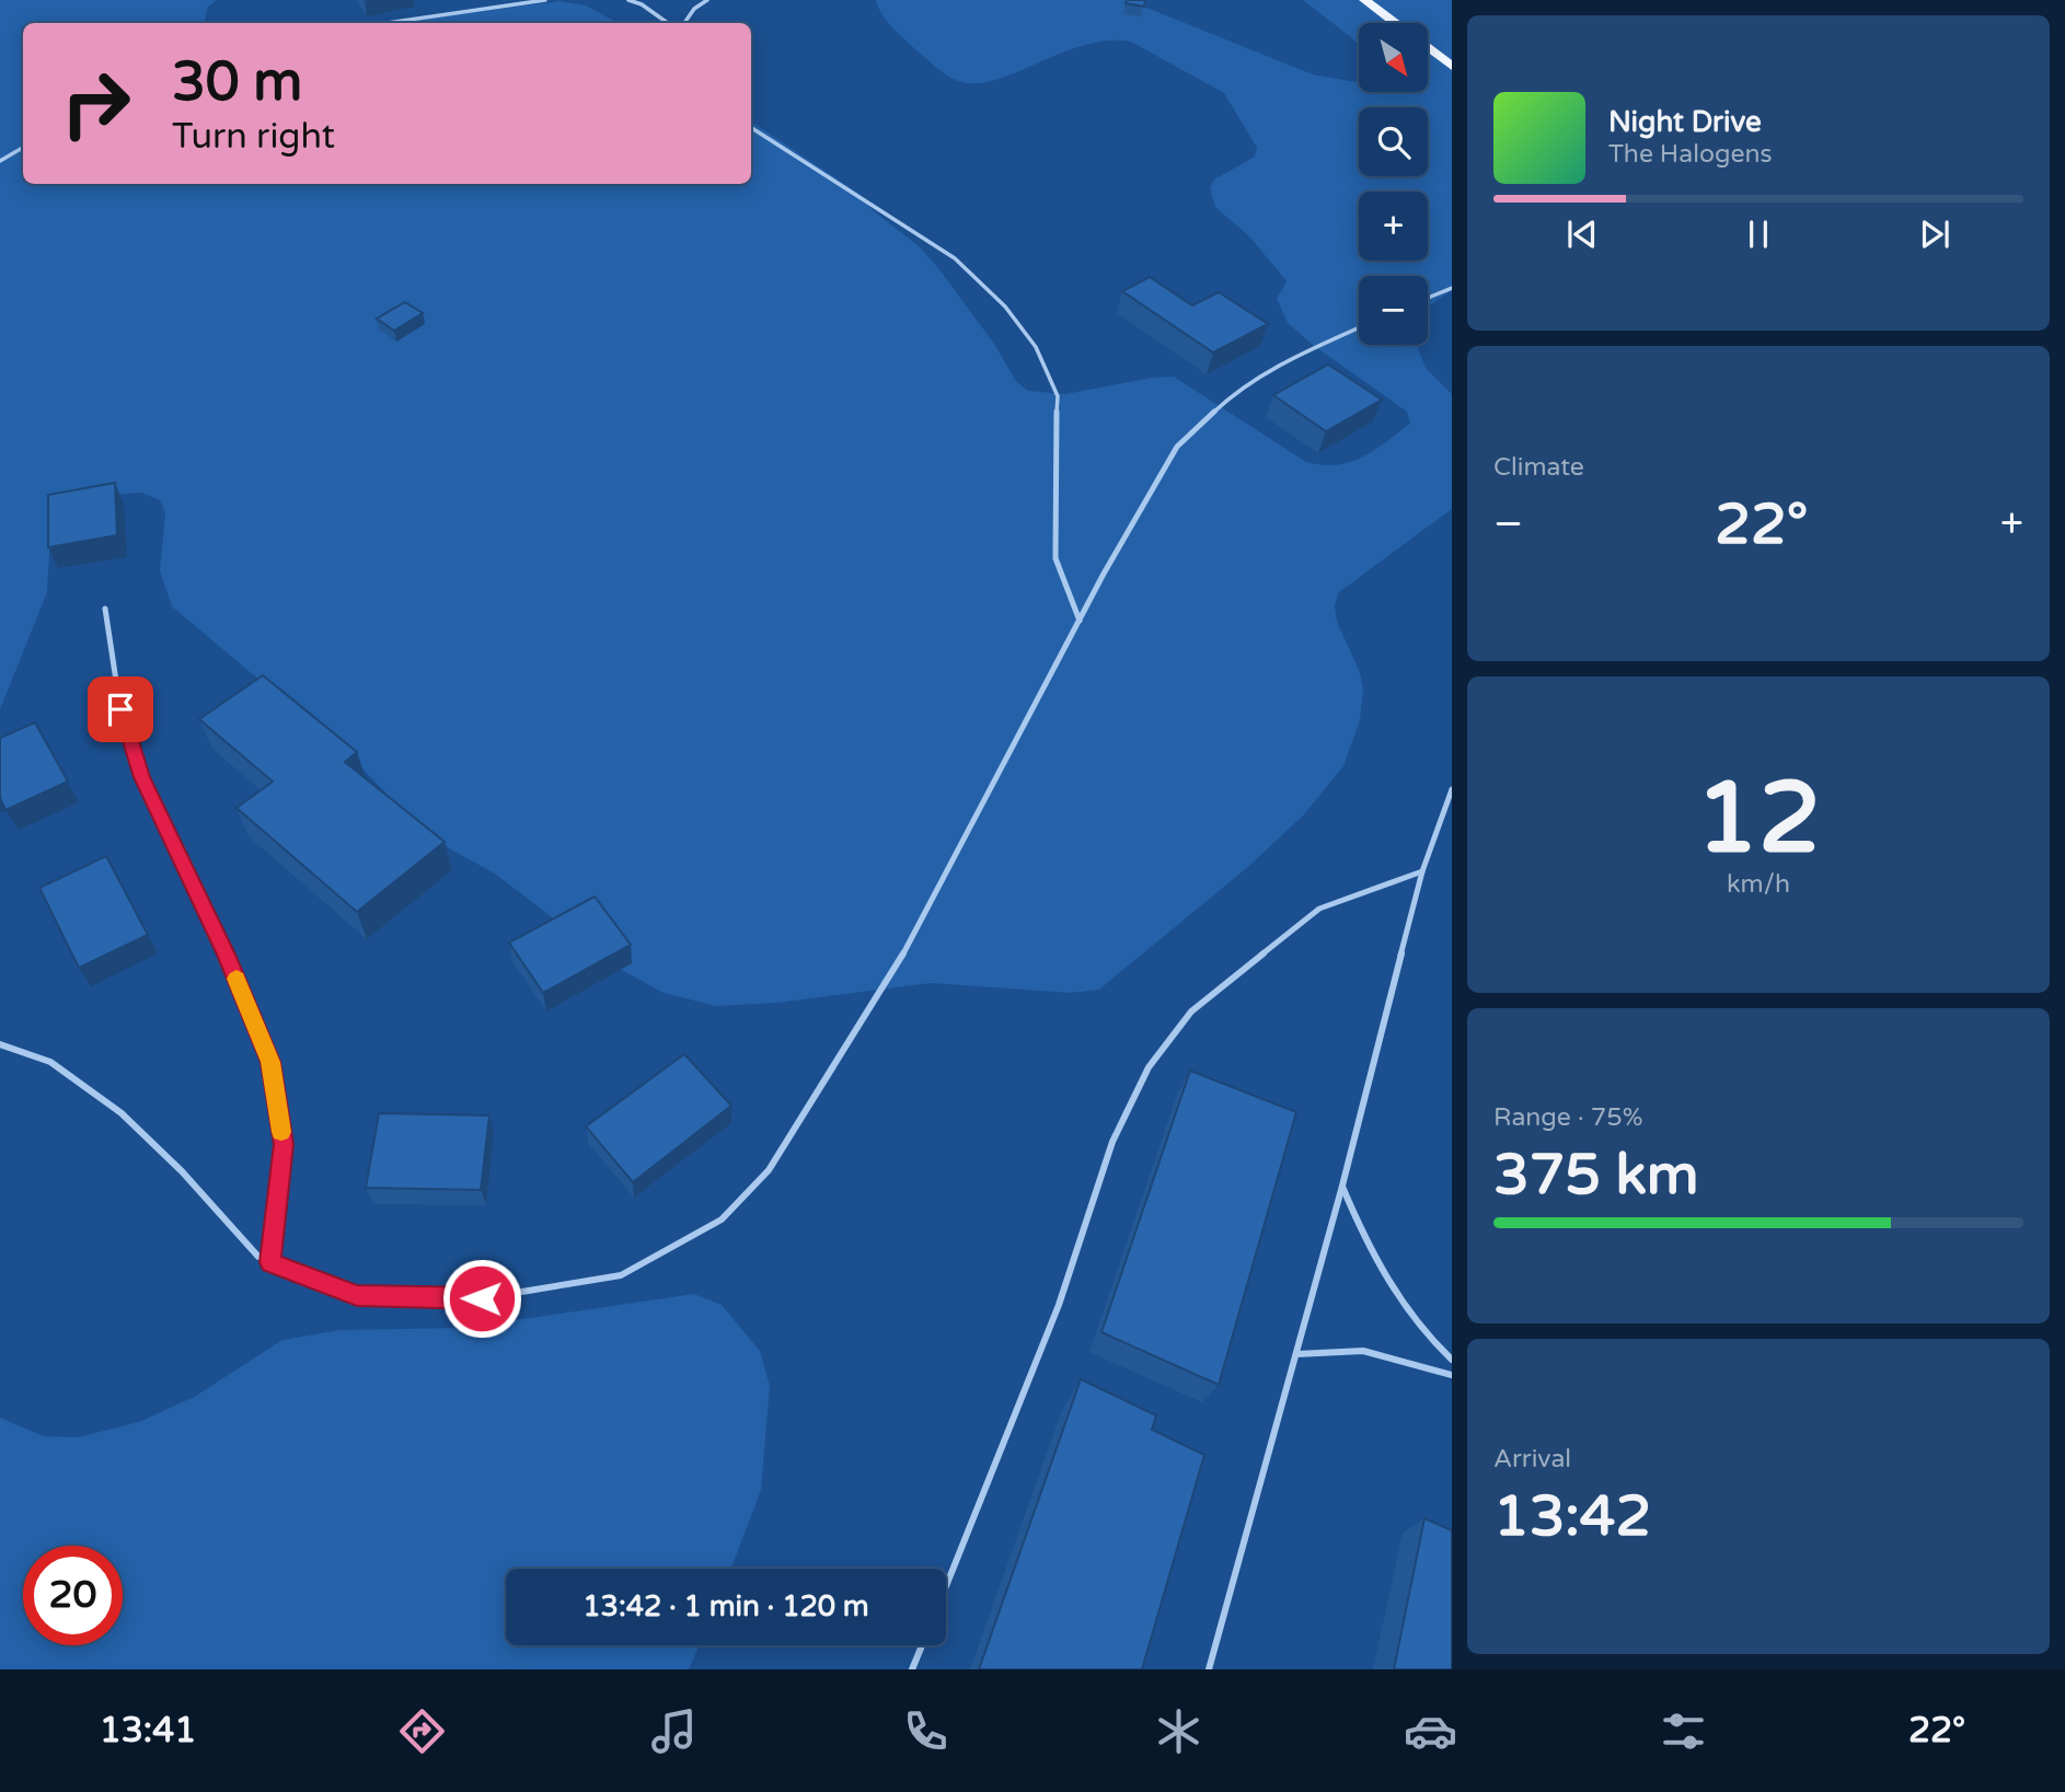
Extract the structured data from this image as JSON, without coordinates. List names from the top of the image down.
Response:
{
  "north": "bottom right",
  "page": {
    "map_buttons": ["+", "−"],
    "turn": ["30 m", "Turn right"],
    "song": ["Night Drive", "The Halogens"],
    "tile": [
      "Climate",
      ["12", "km/h"],
      ["Range · 75%", "375 km"],
      ["Arrival", "13:42"]
    ],
    "heat": ["−", "22°", "+"],
    "limit": "20",
    "trip": "13:42 · 1 min · 120 m",
    "tabs": ["13:41", "22°"]
  }
}
